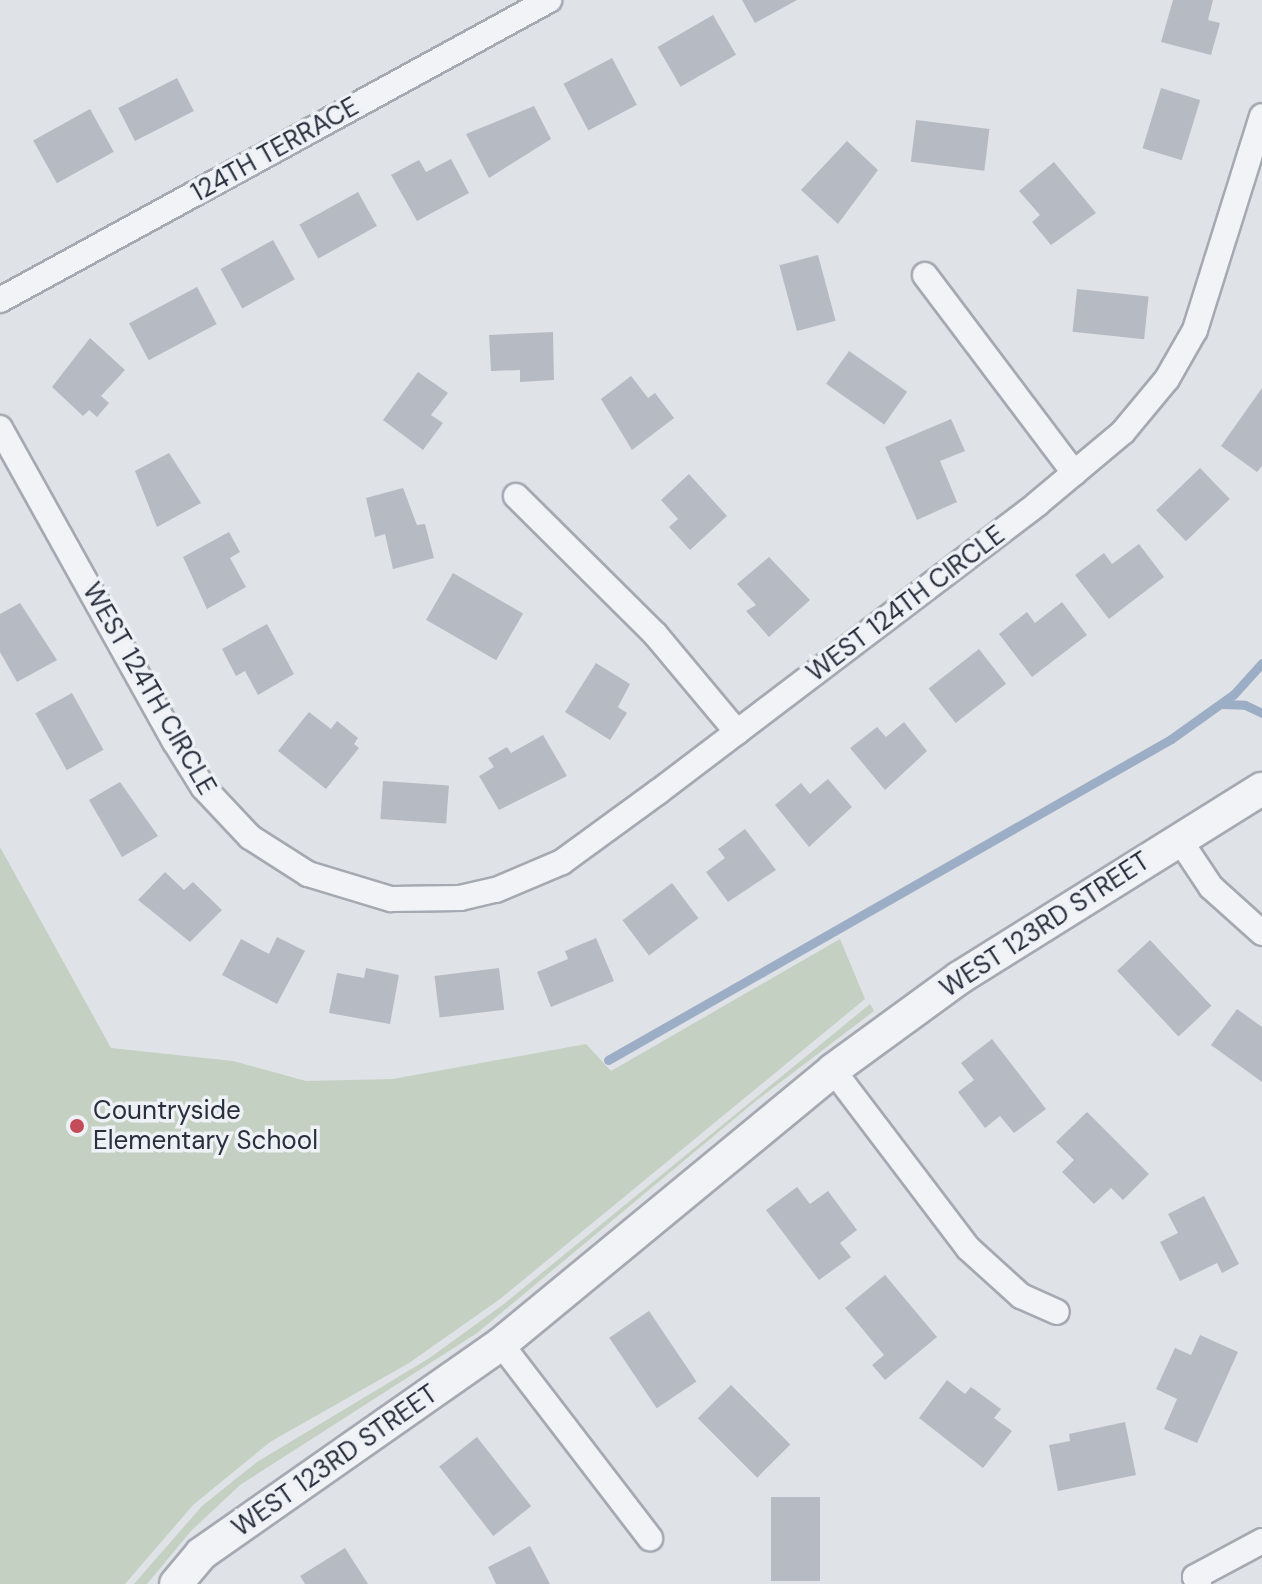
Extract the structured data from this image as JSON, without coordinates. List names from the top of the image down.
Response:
{
  "streets": {
    "street": ["124TH TERRACE", "WEST 124TH CIRCLE", "WEST 123RD STREET"]
  },
  "places": ["Countryside Elementary School"]
}
